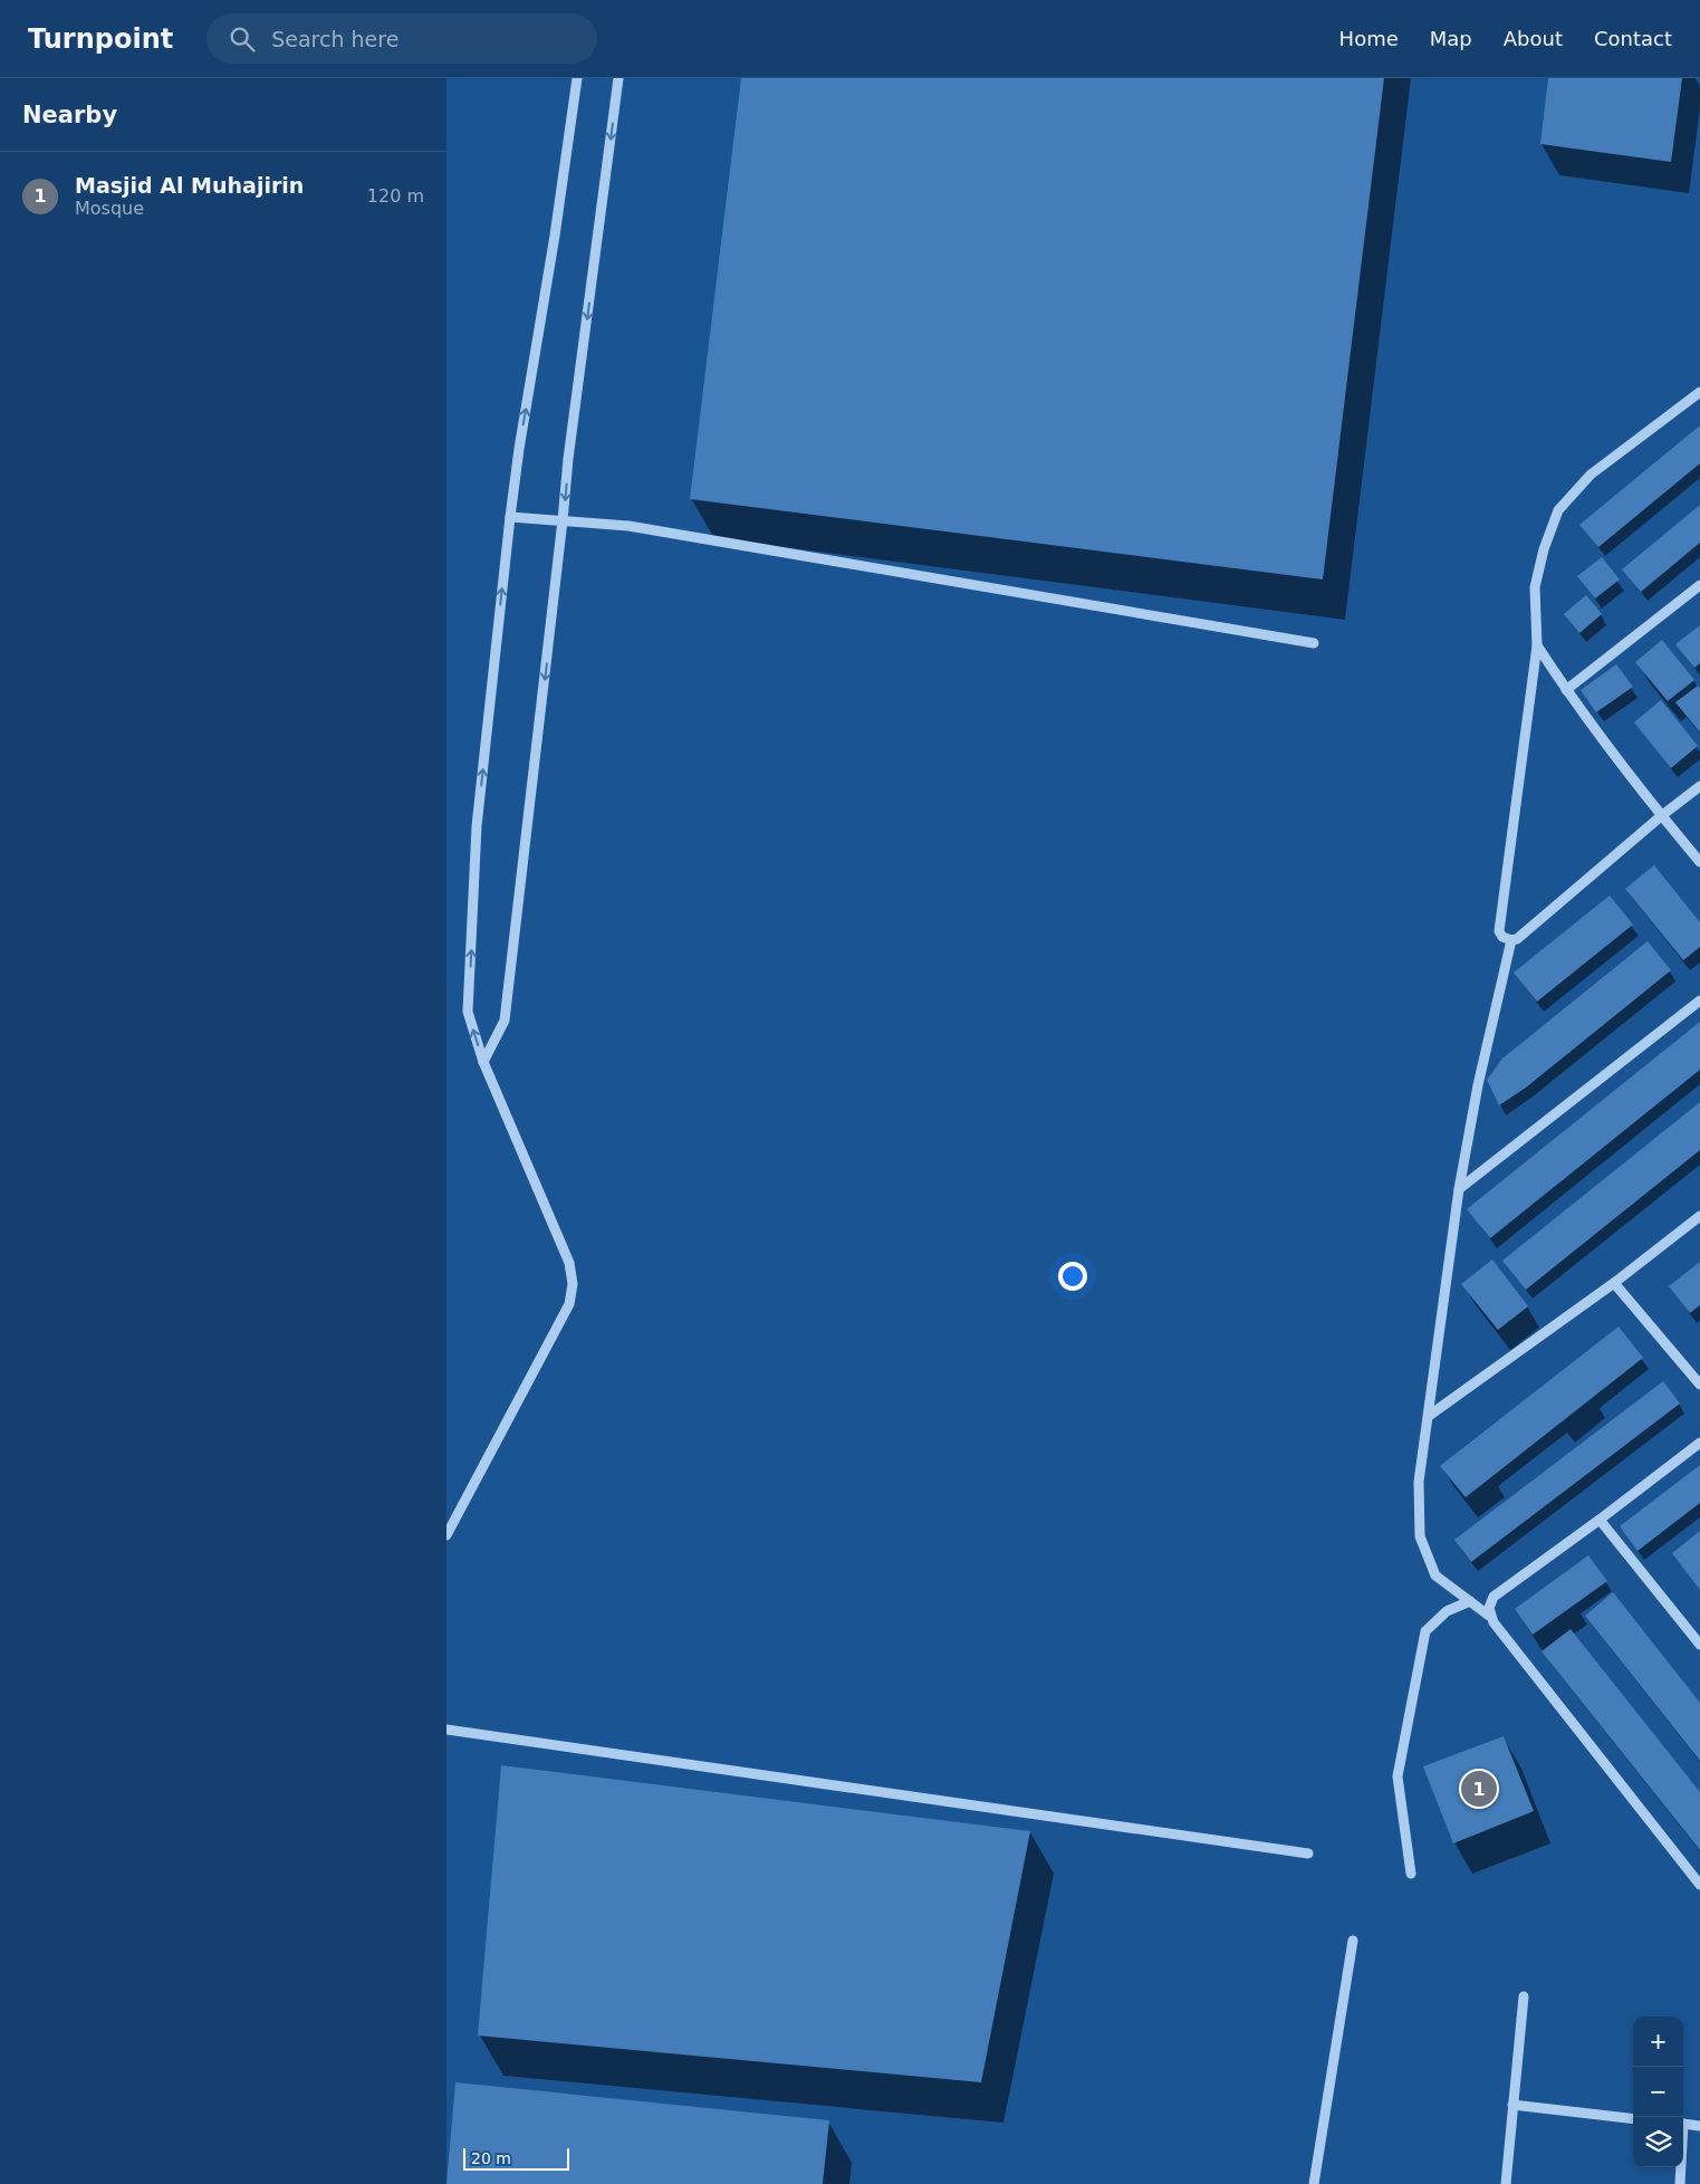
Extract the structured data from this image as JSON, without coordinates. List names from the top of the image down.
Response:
{
  "scale_bar": "20 m",
  "page": {
    "header": "Turnpoint",
    "search": "Search here",
    "nav": [
      "Home",
      "Map",
      "About",
      "Contact"
    ],
    "heading": "Nearby",
    "list": [
      {
        "mark": "1",
        "name": "Masjid Al Muhajirin",
        "note": "Mosque",
        "value": "120 m"
      }
    ],
    "pins": "1",
    "map_buttons": ["+", "−"],
    "scale": "20 m"
  }
}
